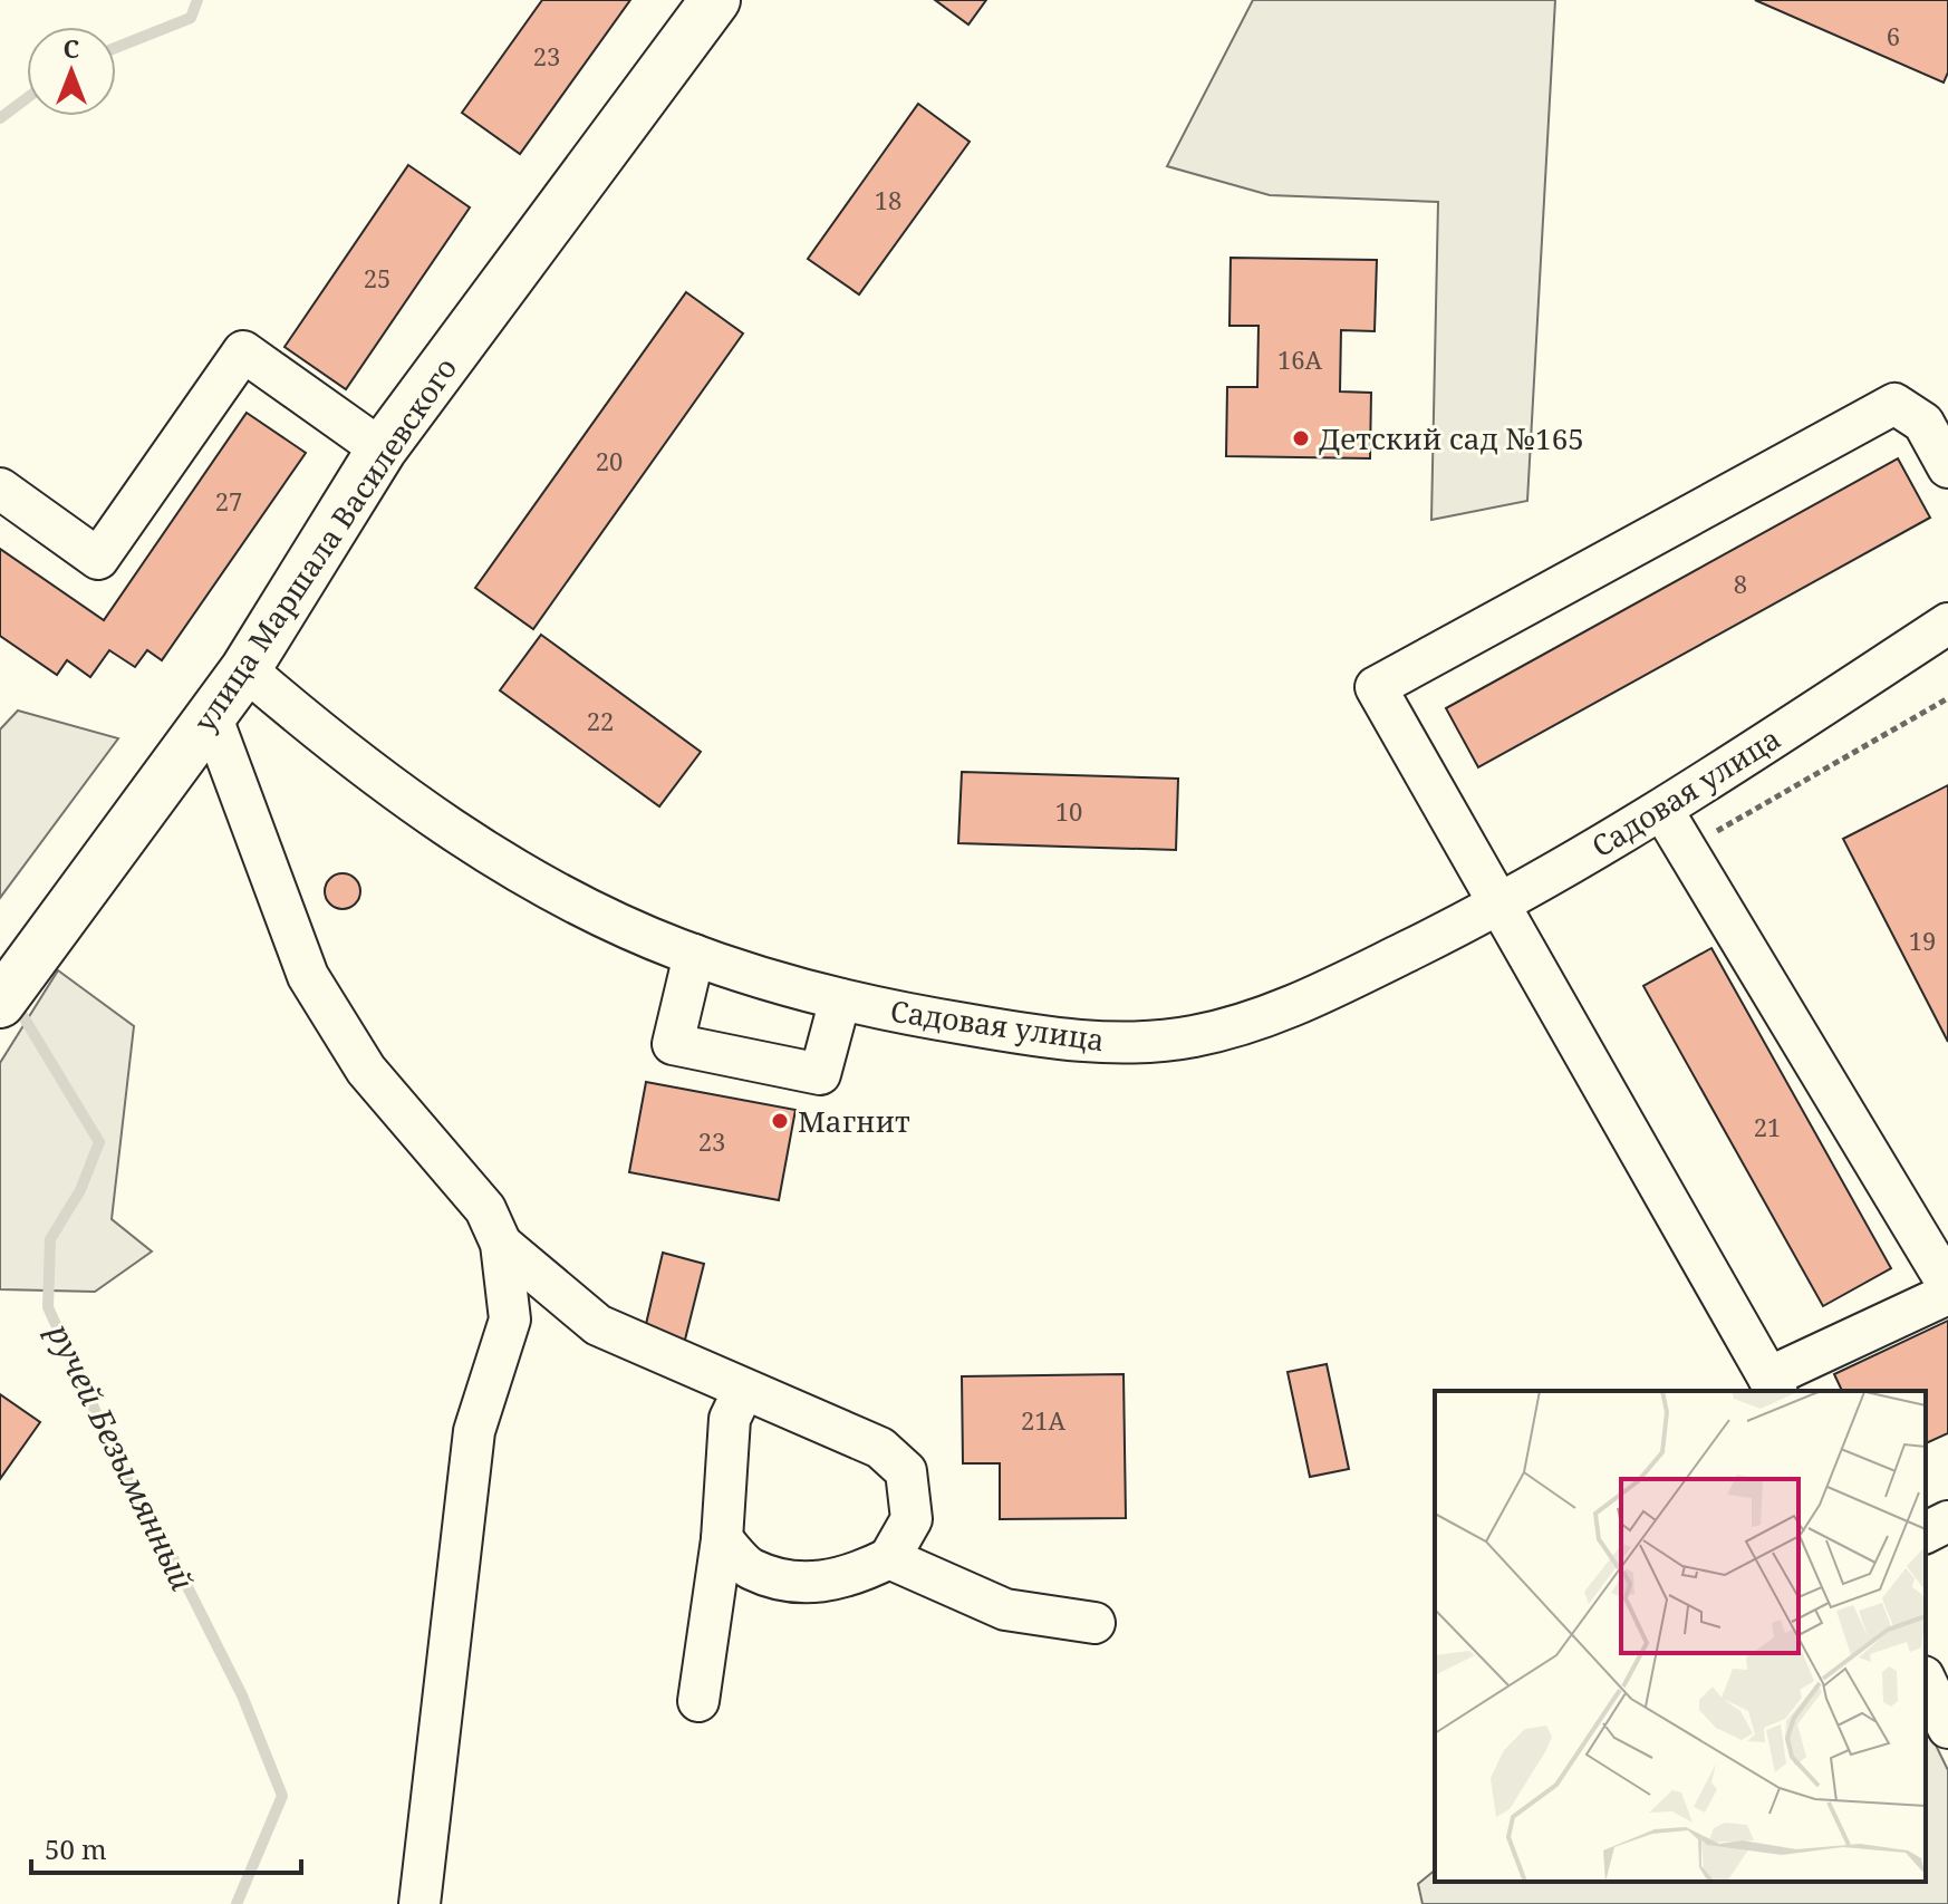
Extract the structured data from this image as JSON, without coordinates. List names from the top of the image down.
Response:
{
  "streets": {
    "main road": ["улица Маршала Василевского"],
    "street": ["Садовая улица"]
  },
  "crossings": [
    ["улица Маршала Василевского", "Садовая улица"]
  ],
  "water": ["ручей Безымянный"],
  "places": ["Детский сад №165", "Магнит"],
  "house_numbers": [
    "6",
    "23",
    "18",
    "25",
    "16А",
    "20",
    "27",
    "8",
    "22",
    "10",
    "19",
    "21",
    "23",
    "21А"
  ],
  "scale_bar": "50 m",
  "north": "top"
}
